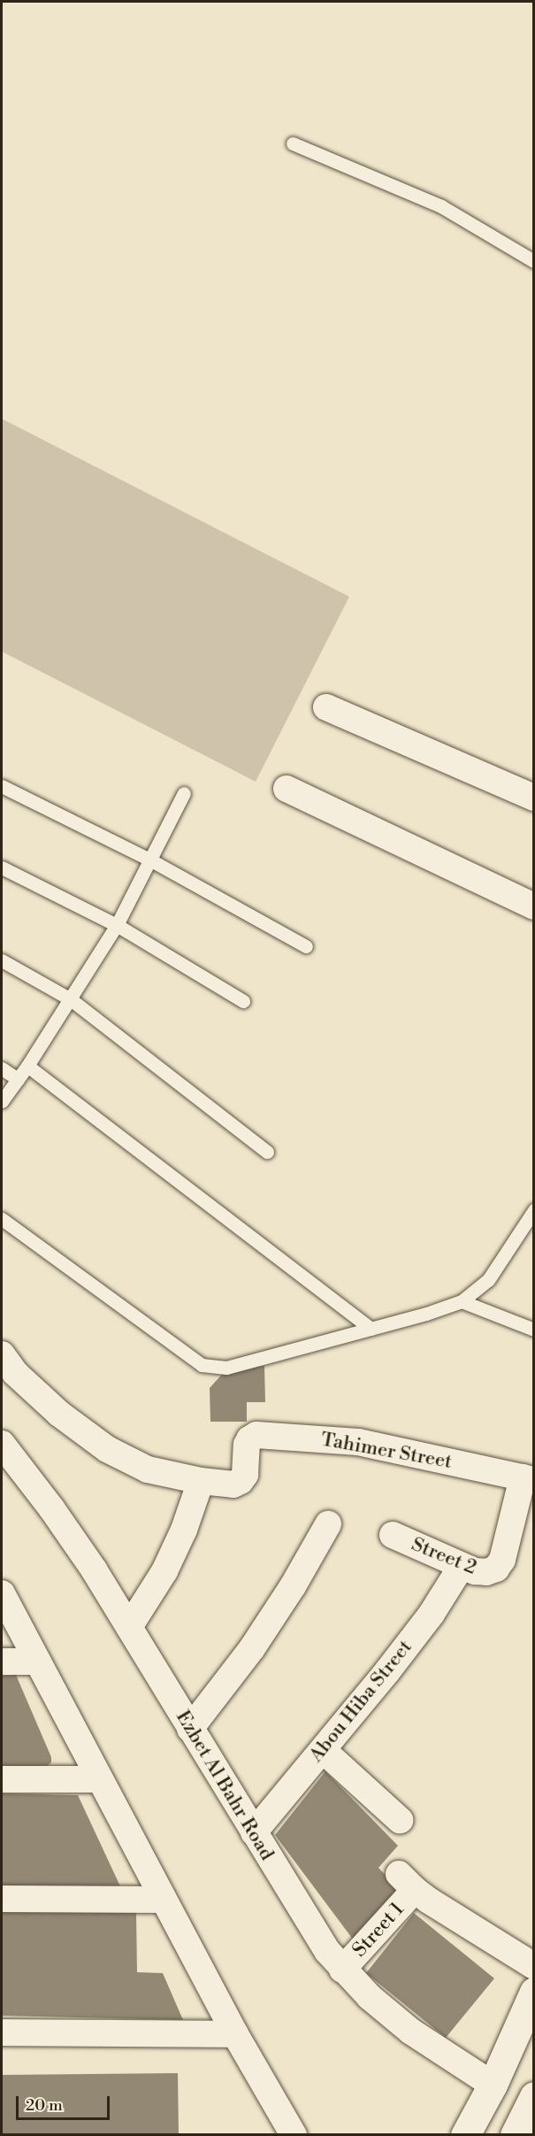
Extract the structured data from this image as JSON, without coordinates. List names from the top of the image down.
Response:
{
  "streets": {
    "street": [
      "Tahimer Street",
      "Street 2",
      "Abou Hiba Street",
      "Ezbet Al Bahr Road",
      "Street 1"
    ]
  },
  "crossings": [
    ["Tahimer Street", "Street 2"],
    ["Street 2", "Abou Hiba Street"],
    ["Abou Hiba Street", "Ezbet Al Bahr Road"],
    ["Ezbet Al Bahr Road", "Street 1"]
  ],
  "scale_bar": "20 m"
}
